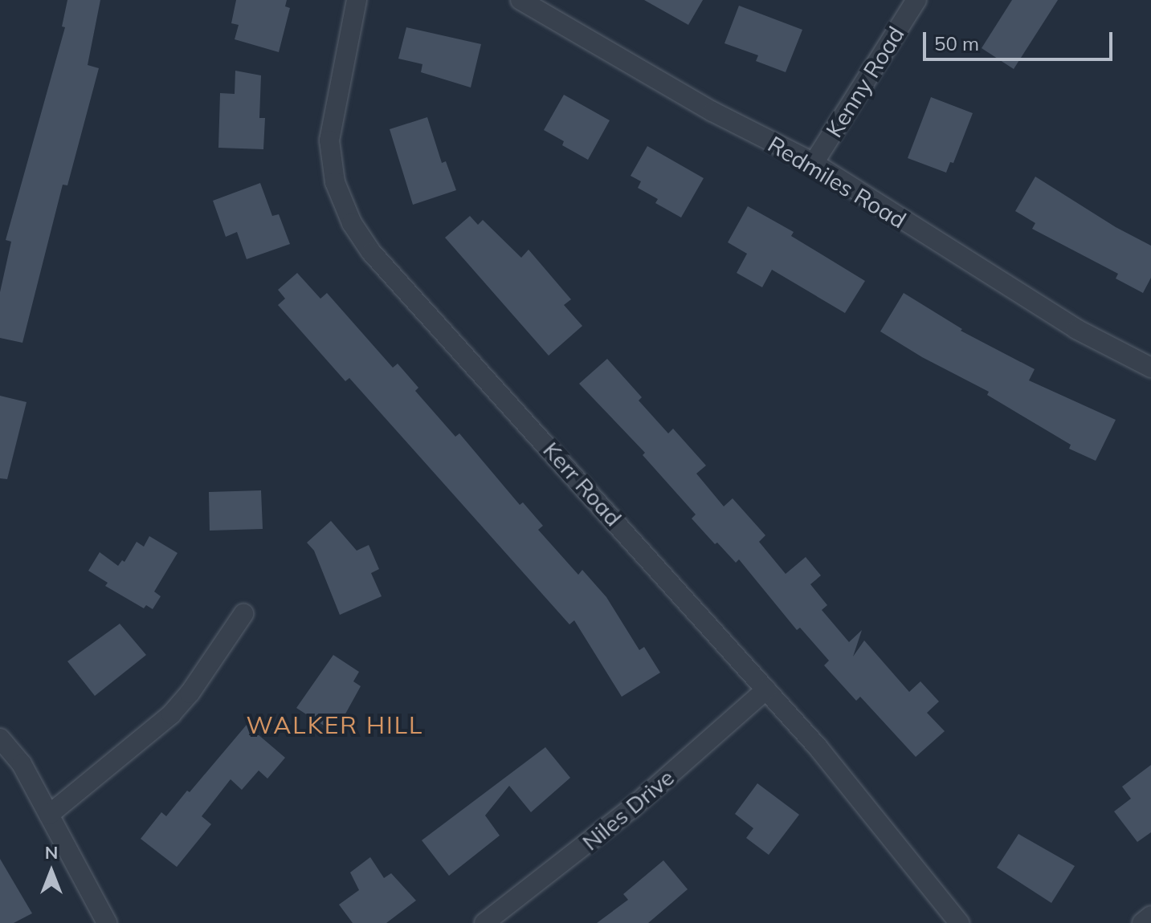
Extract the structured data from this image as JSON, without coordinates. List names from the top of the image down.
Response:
{
  "streets": {
    "street": [
      "Kenny Road",
      "Redmiles Road",
      "Kerr Road",
      "Niles Drive"
    ]
  },
  "crossings": [
    ["Kenny Road", "Redmiles Road"],
    ["Kerr Road", "Niles Drive"]
  ],
  "districts": ["WALKER HILL"],
  "scale_bar": "50 m",
  "north": "top"
}
